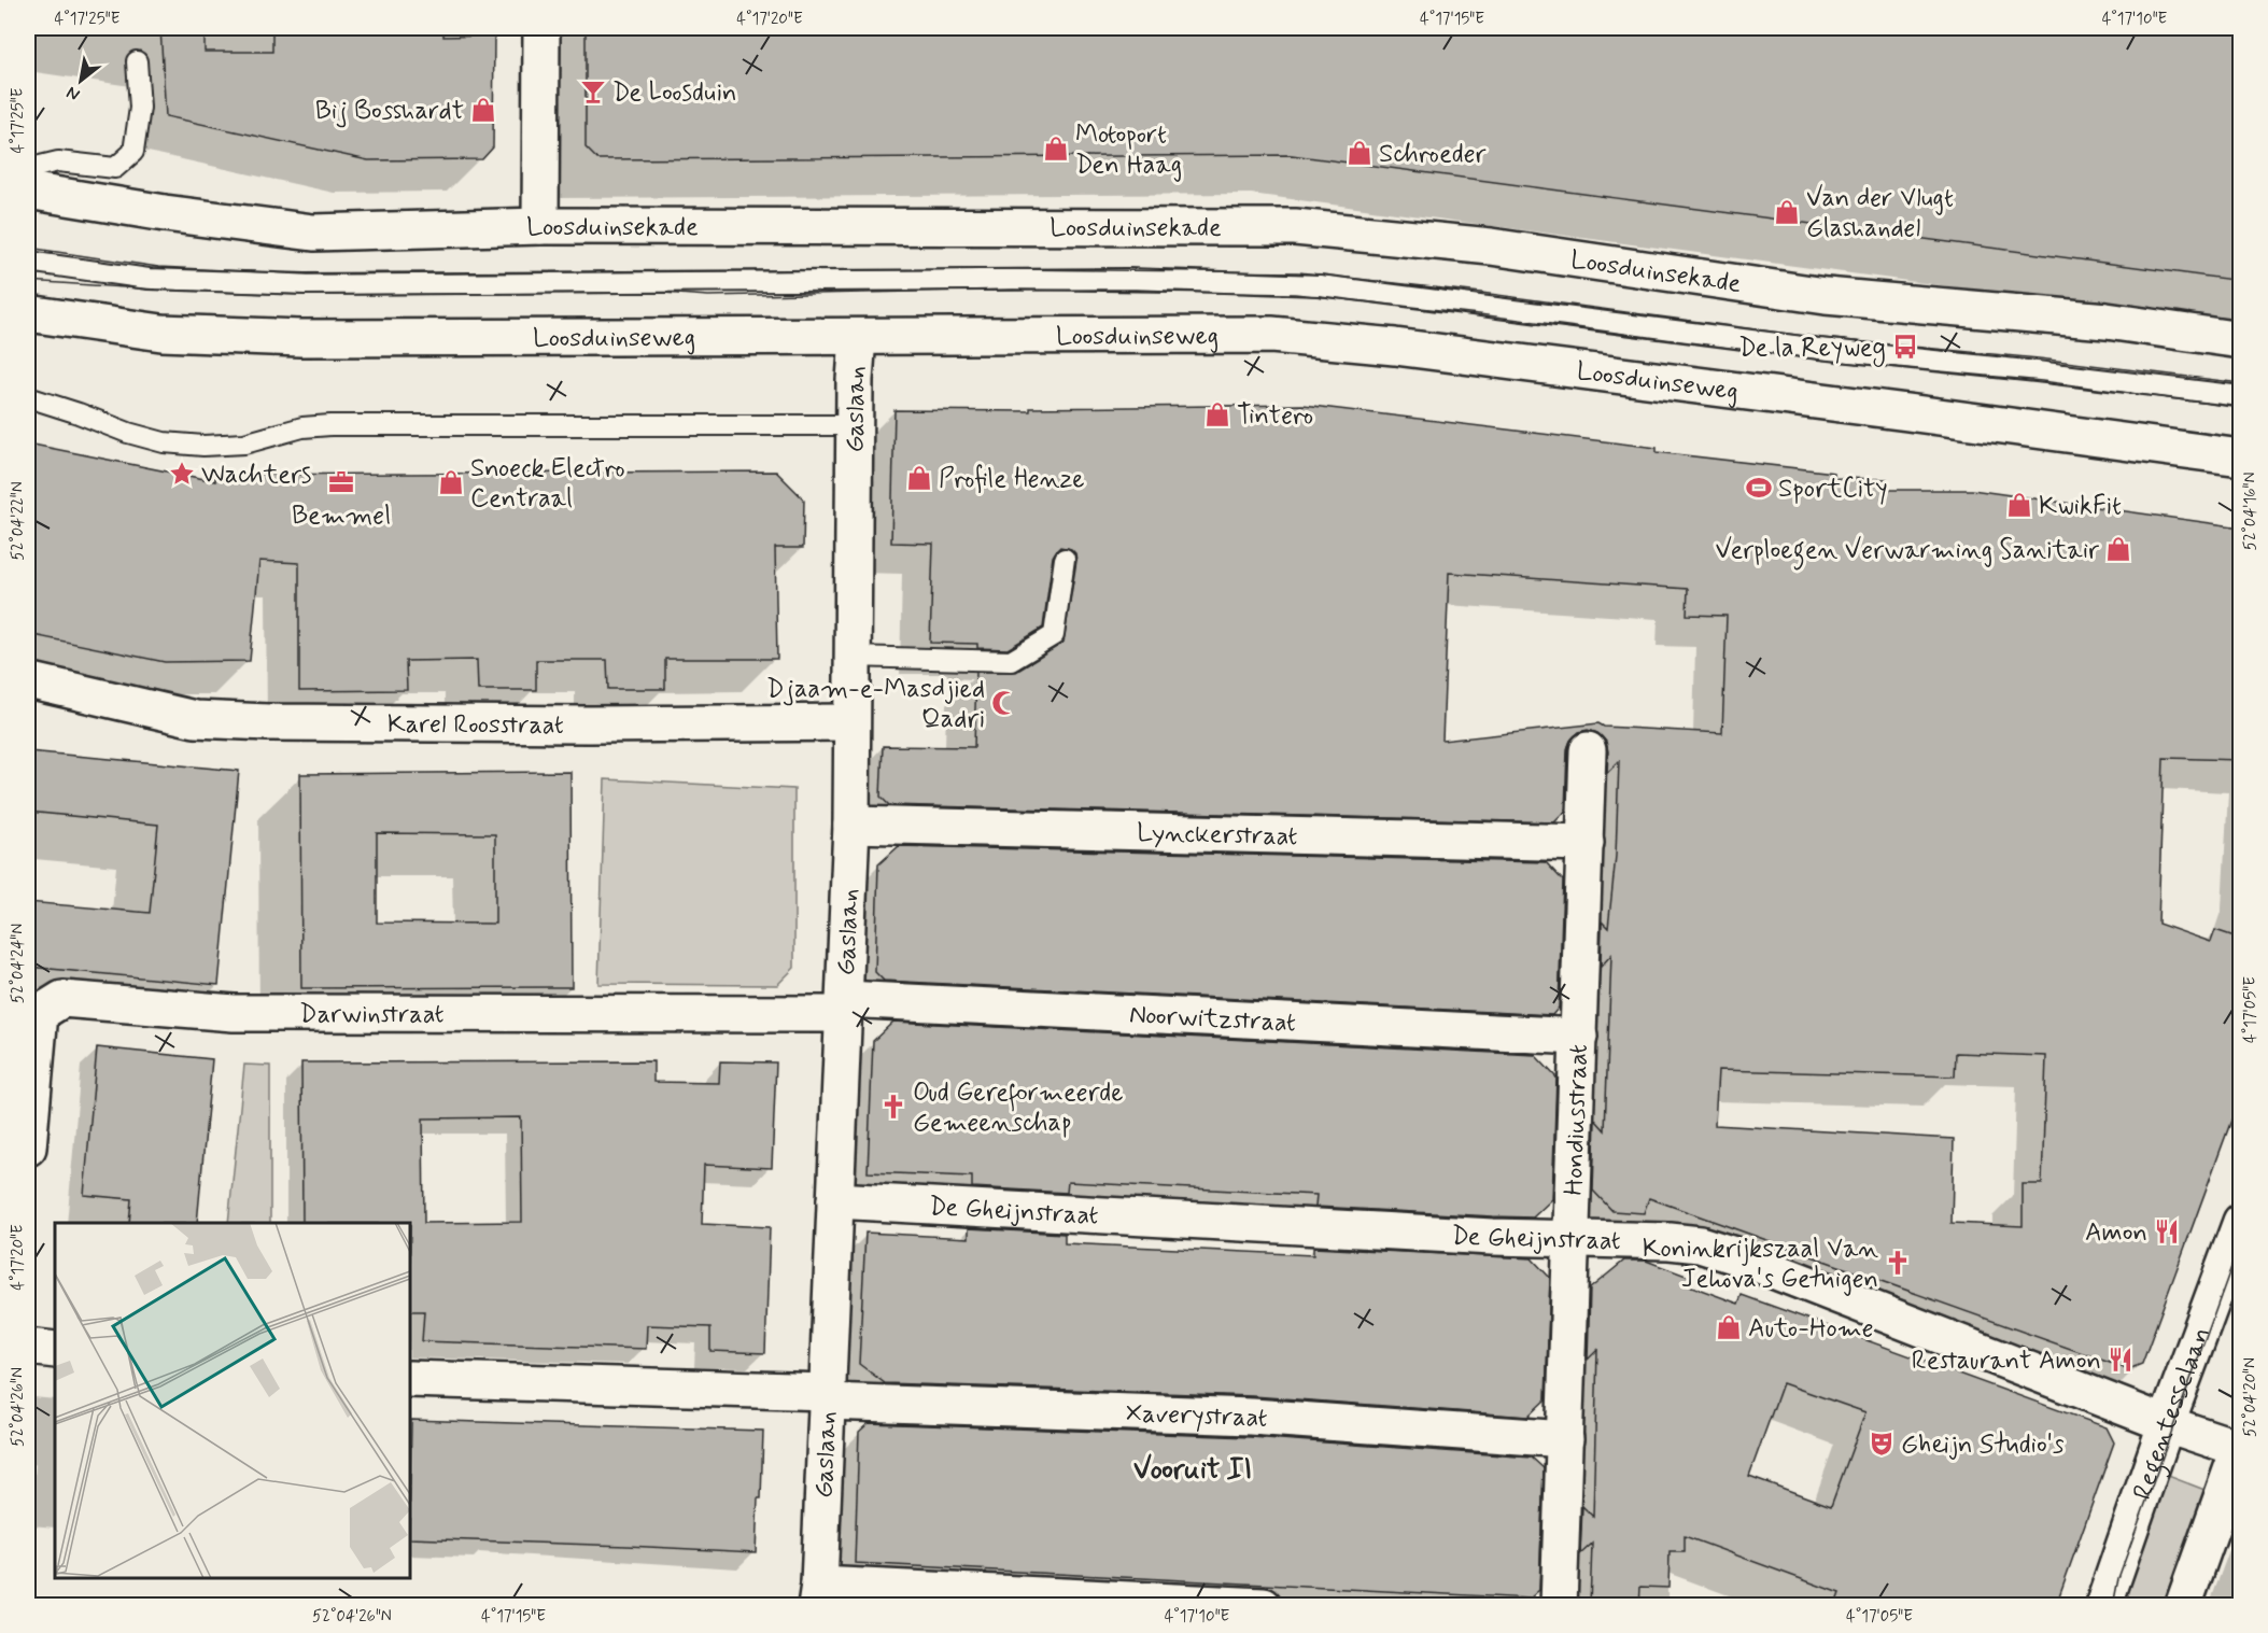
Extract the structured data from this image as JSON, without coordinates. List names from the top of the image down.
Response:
{
  "streets": {
    "street": [
      "Loosduinsekade",
      "Loosduinseweg",
      "Gaslaan",
      "Karel Roosstraat",
      "Lynckerstraat",
      "Darwinstraat",
      "Noorwitzstraat",
      "Hondiusstraat",
      "De Gheijnstraat",
      "Regentesselaan",
      "Xaverystraat"
    ]
  },
  "crossings": [
    ["Loosduinseweg", "Gaslaan"],
    ["Gaslaan", "Karel Roosstraat"],
    ["Gaslaan", "Lynckerstraat"],
    ["Gaslaan", "Darwinstraat"],
    ["Gaslaan", "Noorwitzstraat"],
    ["Gaslaan", "De Gheijnstraat"],
    ["Gaslaan", "Xaverystraat"],
    ["Lynckerstraat", "Hondiusstraat"],
    ["Darwinstraat", "Noorwitzstraat"],
    ["Noorwitzstraat", "Hondiusstraat"],
    ["Hondiusstraat", "De Gheijnstraat"],
    ["Hondiusstraat", "Xaverystraat"],
    ["De Gheijnstraat", "Regentesselaan"]
  ],
  "districts": ["Vooruit II"],
  "places": {
    "bar": ["De Loosduin"],
    "shop": [
      "Bij Bosshardt",
      "Motoport Den Haag",
      "Schroeder",
      "Van der Vlugt Glashandel",
      "Tintero",
      "Profile Henze",
      "Snoeck Electro Centraal",
      "KwikFit",
      "Verploegen Verwarming Sanitair",
      "Auto-Home"
    ],
    "bus stop": ["De la Reyweg"],
    "place": ["Wachters"],
    "office": ["Bemmel"],
    "sports": ["SportCity"],
    "mosque": ["Djaam-e-Masdjied Qadri"],
    "church": ["Oud Gereformeerde Gemeenschap", "Koninkrijkszaal Van Jehova's Getuigen"],
    "restaurant": ["Amon", "Restaurant Amon"],
    "theatre": ["Gheijn Studio's"]
  },
  "north": "bottom left",
  "coordinates": [
    "4°17'25\"E",
    "4°17'20\"E",
    "4°17'15\"E",
    "4°17'10\"E",
    "52°04'16\"N",
    "52°04'22\"N",
    "52°04'24\"N",
    "4°17'05\"E",
    "52°04'20\"N",
    "52°04'26\"N"
  ]
}
